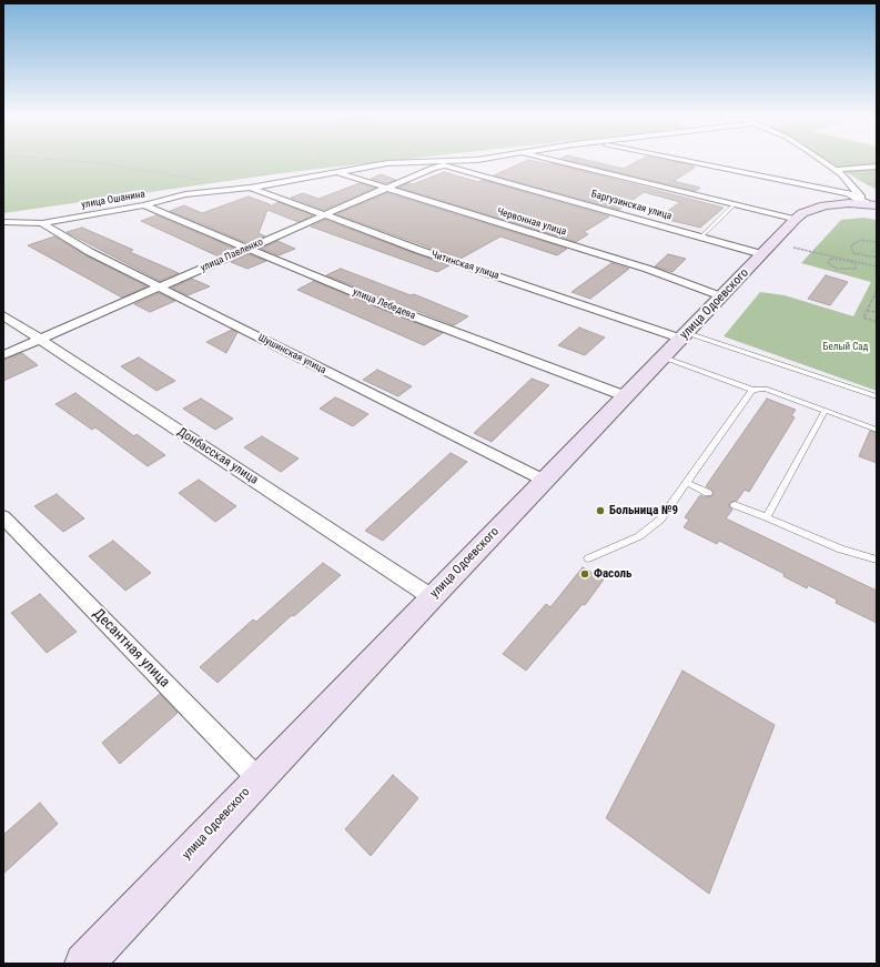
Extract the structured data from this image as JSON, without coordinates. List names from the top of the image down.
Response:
{
  "streets": {
    "street": [
      "улица Ошанина",
      "Баргузинская улица",
      "Червонная улица",
      "улица Павленко",
      "Читинская улица",
      "улица Лебедева",
      "улица Одоевского",
      "Шушинская улица",
      "Донбасская улица",
      "Десантная улица"
    ]
  },
  "crossings": [
    ["улица Ошанина", "Червонная улица"],
    ["улица Ошанина", "улица Павленко"],
    ["улица Ошанина", "Читинская улица"],
    ["улица Ошанина", "улица Лебедева"],
    ["улица Ошанина", "Шушинская улица"],
    ["Баргузинская улица", "улица Павленко"],
    ["Баргузинская улица", "улица Одоевского"],
    ["Червонная улица", "улица Павленко"],
    ["Червонная улица", "улица Одоевского"],
    ["улица Павленко", "Читинская улица"],
    ["улица Павленко", "улица Лебедева"],
    ["улица Павленко", "Шушинская улица"],
    ["улица Павленко", "Донбасская улица"],
    ["Читинская улица", "улица Одоевского"],
    ["улица Лебедева", "улица Одоевского"],
    ["улица Одоевского", "Шушинская улица"],
    ["улица Одоевского", "Донбасская улица"],
    ["улица Одоевского", "Десантная улица"]
  ],
  "parks": ["Белый Сад"],
  "places": ["Больница №9", "Фасоль"]
}
